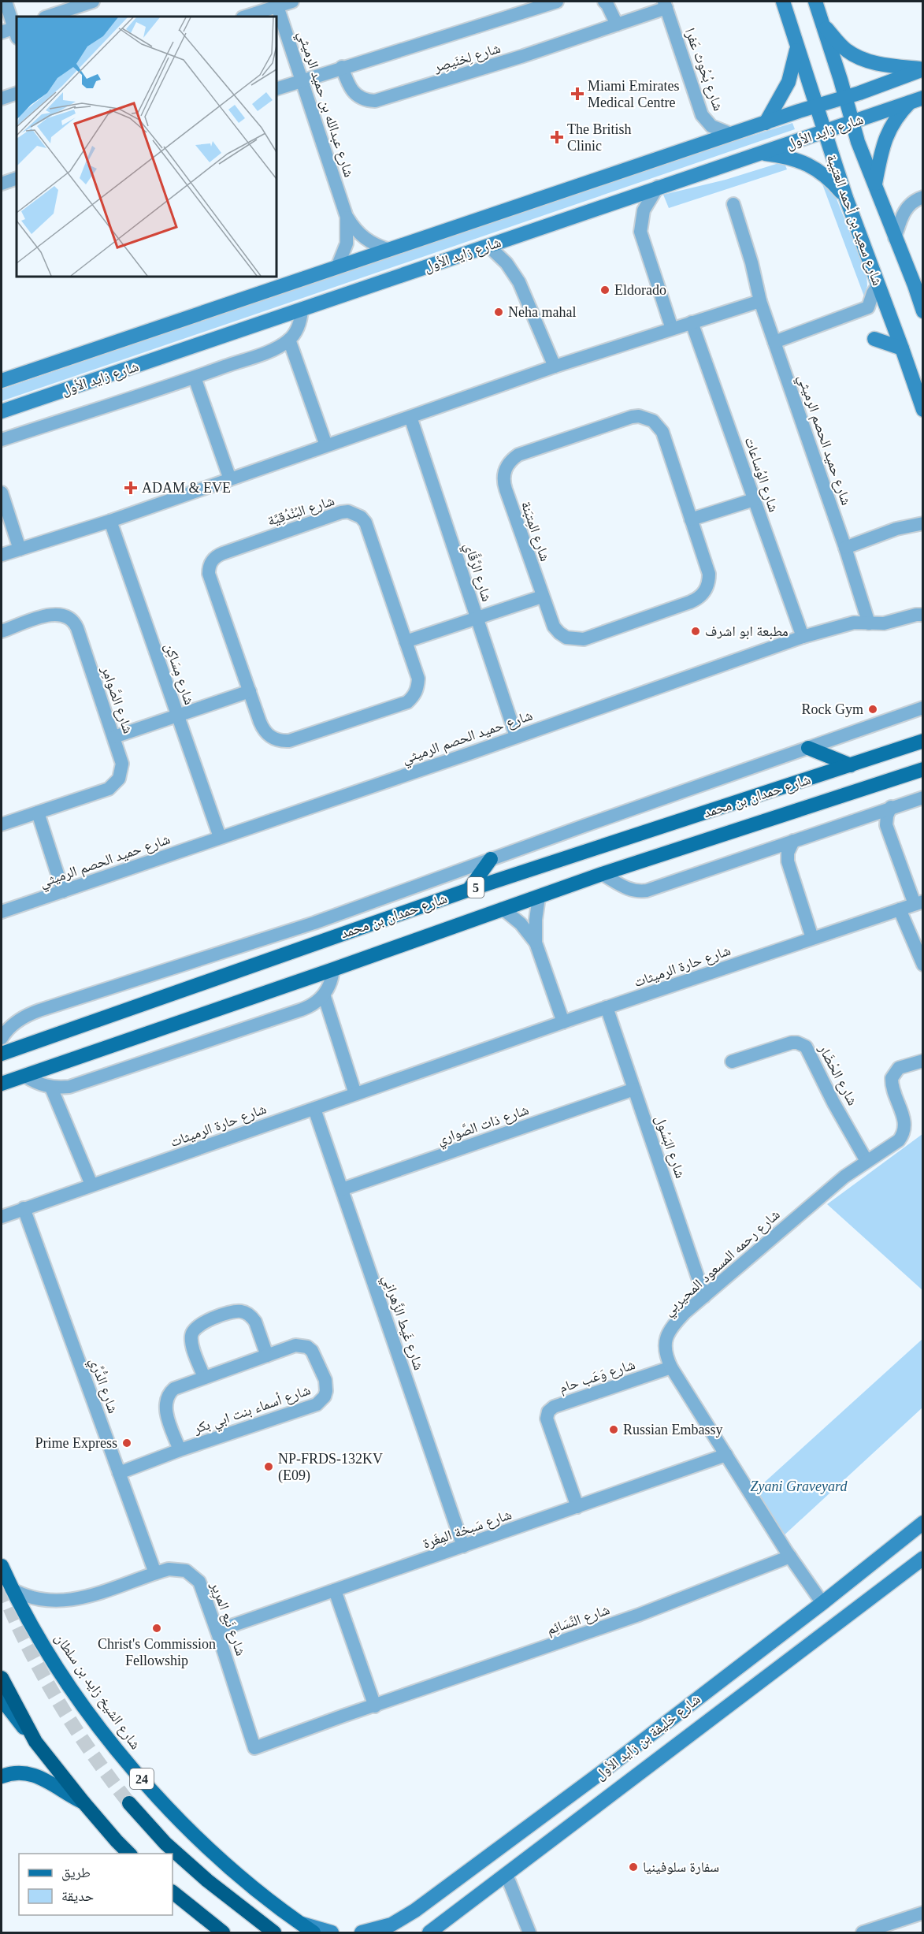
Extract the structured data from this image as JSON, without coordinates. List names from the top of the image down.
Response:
{
  "streets": {
    "main road": [
      "شارع زايد الأول",
      "شارع سعيد بن أحمد العتيبة",
      "شارع حمدان بن محمد",
      "5",
      "شارع الشيخ زايد بن سلطان",
      "شارع خليفة بن زايد الأول",
      "24"
    ],
    "street": [
      "شارع لِخنَيصِر",
      "شارع بُحُوث عَفرا",
      "شارع عبدالله بن حميد الرميثي",
      "شارع حميد الحصم الرميثي",
      "شارع الوُساعات",
      "شارع البُنْدُقِيَّة",
      "شارع المِتبَنة",
      "شارع الرَّقَّاي",
      "شارع مِسَاكِن",
      "شارع الصَّوامِر",
      "شارع حارة الرميثات",
      "شارع الحْضَار",
      "شارع ذات الصَّواري",
      "شارع البَسُول",
      "شارع رحمه المسعود المحيربي",
      "شارع غَيط الزَّهرانِي",
      "شارع وَعَب حام",
      "شارع الدُّرِّي",
      "شارع أسماء بنت ابي بكر",
      "شارع سَبخة المِغَرة",
      "شارع نَبع المرِير",
      "شارع النَّسَائِم"
    ]
  },
  "crossings": [
    ["شارع لِخنَيصِر", "شارع بُحُوث عَفرا"],
    ["شارع لِخنَيصِر", "شارع عبدالله بن حميد الرميثي"],
    ["شارع بُحُوث عَفرا", "شارع زايد الأول"],
    ["شارع عبدالله بن حميد الرميثي", "شارع زايد الأول"],
    ["شارع زايد الأول", "شارع سعيد بن أحمد العتيبة"],
    ["شارع حميد الحصم الرميثي", "شارع الوُساعات"],
    ["شارع حميد الحصم الرميثي", "شارع الرَّقَّاي"],
    ["شارع حميد الحصم الرميثي", "شارع مِسَاكِن"],
    ["شارع حارة الرميثات", "شارع البَسُول"],
    ["شارع حارة الرميثات", "شارع غَيط الزَّهرانِي"],
    ["شارع حارة الرميثات", "شارع الدُّرِّي"],
    ["شارع الحْضَار", "شارع رحمه المسعود المحيربي"],
    ["شارع ذات الصَّواري", "شارع البَسُول"],
    ["شارع ذات الصَّواري", "شارع غَيط الزَّهرانِي"],
    ["شارع البَسُول", "شارع رحمه المسعود المحيربي"],
    ["شارع رحمه المسعود المحيربي", "شارع وَعَب حام"],
    ["شارع رحمه المسعود المحيربي", "شارع سَبخة المِغَرة"],
    ["شارع رحمه المسعود المحيربي", "شارع النَّسَائِم"],
    ["شارع رحمه المسعود المحيربي", "شارع خليفة بن زايد الأول"],
    ["شارع غَيط الزَّهرانِي", "شارع سَبخة المِغَرة"],
    ["شارع وَعَب حام", "شارع سَبخة المِغَرة"],
    ["شارع الدُّرِّي", "شارع أسماء بنت ابي بكر"],
    ["شارع الدُّرِّي", "شارع نَبع المرِير"],
    ["شارع سَبخة المِغَرة", "شارع نَبع المرِير"],
    ["شارع نَبع المرِير", "شارع النَّسَائِم"],
    ["شارع نَبع المرِير", "شارع الشيخ زايد بن سلطان"]
  ],
  "parks": ["Zyani Graveyard"],
  "places": {
    "health": ["Miami Emirates Medical Centre", "The British Clinic", "ADAM & EVE"],
    "other": [
      "Eldorado",
      "Neha mahal",
      "مطبعة ابو اشرف",
      "Rock Gym",
      "Russian Embassy",
      "Prime Express",
      "NP-FRDS-132KV (E09)",
      "Christ's Commission Fellowship",
      "سفارة سلوفينيا"
    ]
  },
  "legend": ["طريق", "حديقة"]
}
